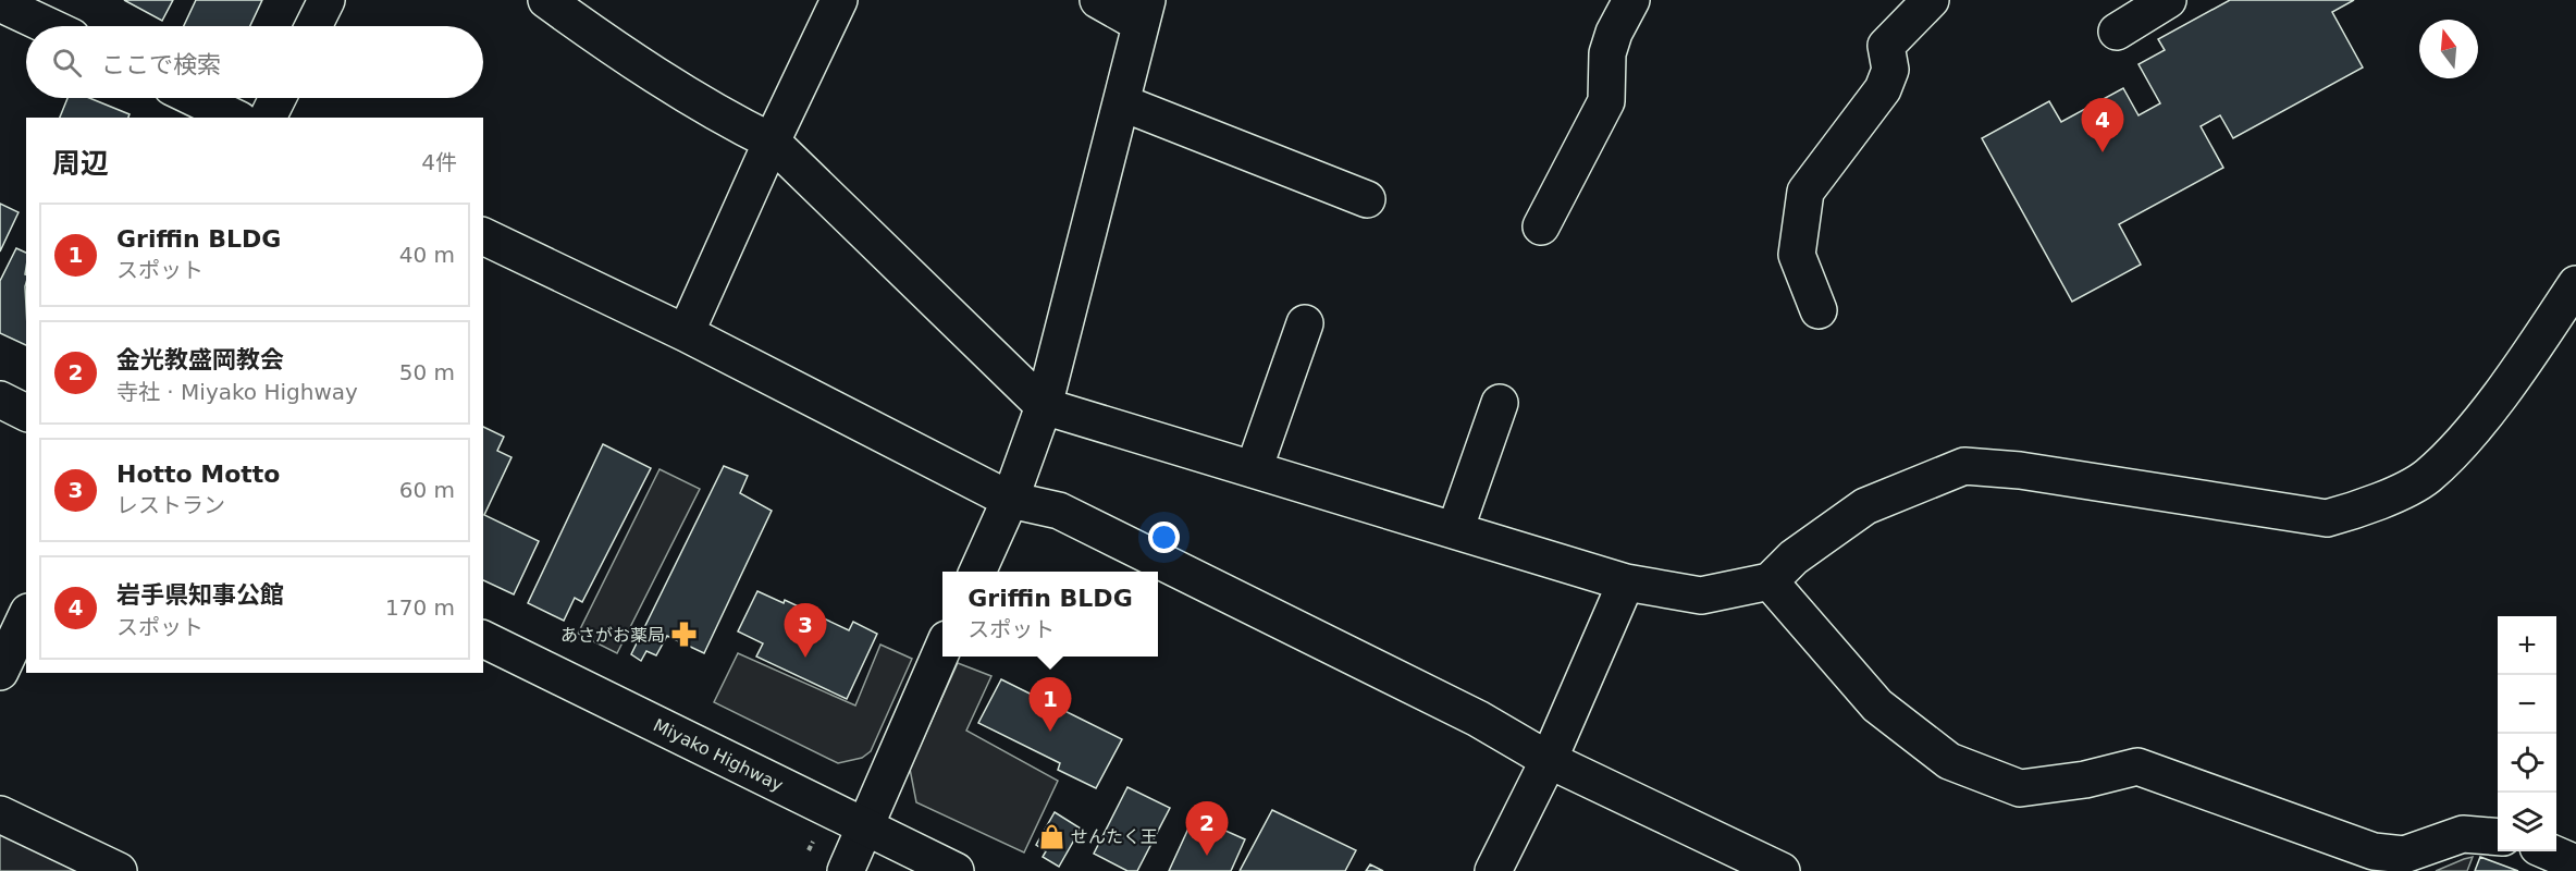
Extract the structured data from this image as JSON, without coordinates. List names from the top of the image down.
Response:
{
  "streets": {
    "main road": ["Miyako Highway"]
  },
  "places": {
    "pharmacy": ["あさがお薬局"],
    "shop": ["せんたく王"]
  },
  "north": "top",
  "page": {
    "search": "ここで検索",
    "pins": [
      "4",
      "3",
      "1",
      "2"
    ],
    "heading": ["周辺", "4件"],
    "list": [
      {
        "mark": "1",
        "name": "Griffin BLDG",
        "note": "スポット",
        "value": "40 m"
      },
      {
        "mark": "2",
        "name": "金光教盛岡教会",
        "note": "寺社 · Miyako Highway",
        "value": "50 m"
      },
      {
        "mark": "3",
        "name": "Hotto Motto",
        "note": "レストラン",
        "value": "60 m"
      },
      {
        "mark": "4",
        "name": "岩手県知事公館",
        "note": "スポット",
        "value": "170 m"
      }
    ],
    "popup": ["Griffin BLDG", "スポット"],
    "map_buttons": ["+", "−"]
  }
}
